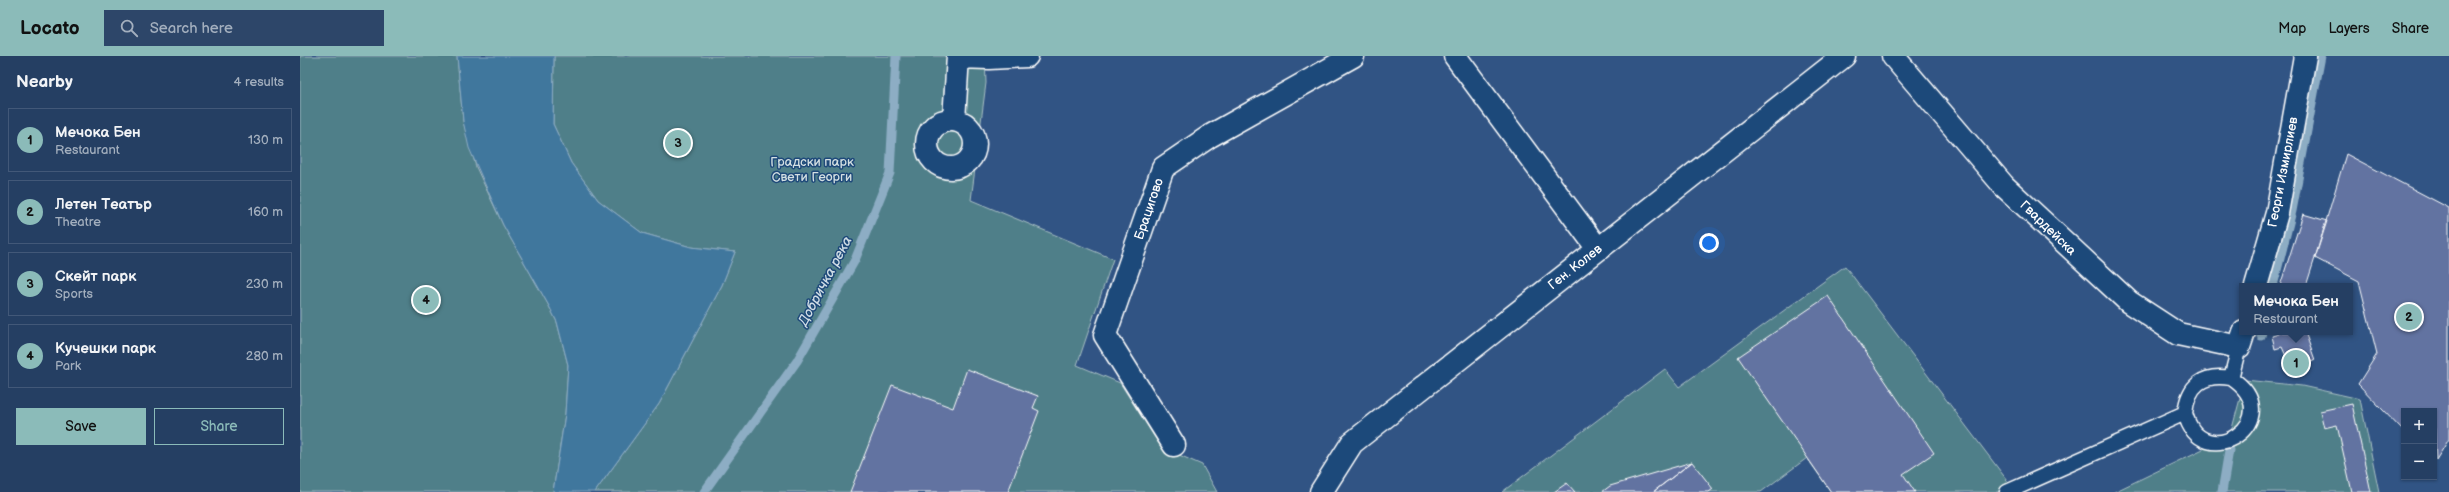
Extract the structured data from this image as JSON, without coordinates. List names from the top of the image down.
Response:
{
  "streets": {
    "street": [
      "Георги Измирлиев",
      "Брацигово",
      "Гвардейска",
      "Ген. Колев"
    ]
  },
  "water": ["Добричка река"],
  "parks": ["Градски парк Свети Георги"],
  "page": {
    "header": "Locato",
    "search": "Search here",
    "nav": ["Map", "Layers", "Share"],
    "heading": ["Nearby", "4 results"],
    "list": [
      {
        "mark": "1",
        "name": "Мечока Бен",
        "note": "Restaurant",
        "value": "130 m"
      },
      {
        "mark": "2",
        "name": "Летен Театър",
        "note": "Theatre",
        "value": "160 m"
      },
      {
        "mark": "3",
        "name": "Скейт парк",
        "note": "Sports",
        "value": "230 m"
      },
      {
        "mark": "4",
        "name": "Кучешки парк",
        "note": "Park",
        "value": "280 m"
      }
    ],
    "pins": [
      "3",
      "4",
      "2",
      "1"
    ],
    "popup": ["Мечока Бен", "Restaurant"],
    "buttons": ["Save", "Share"],
    "map_buttons": ["+", "−"]
  }
}
